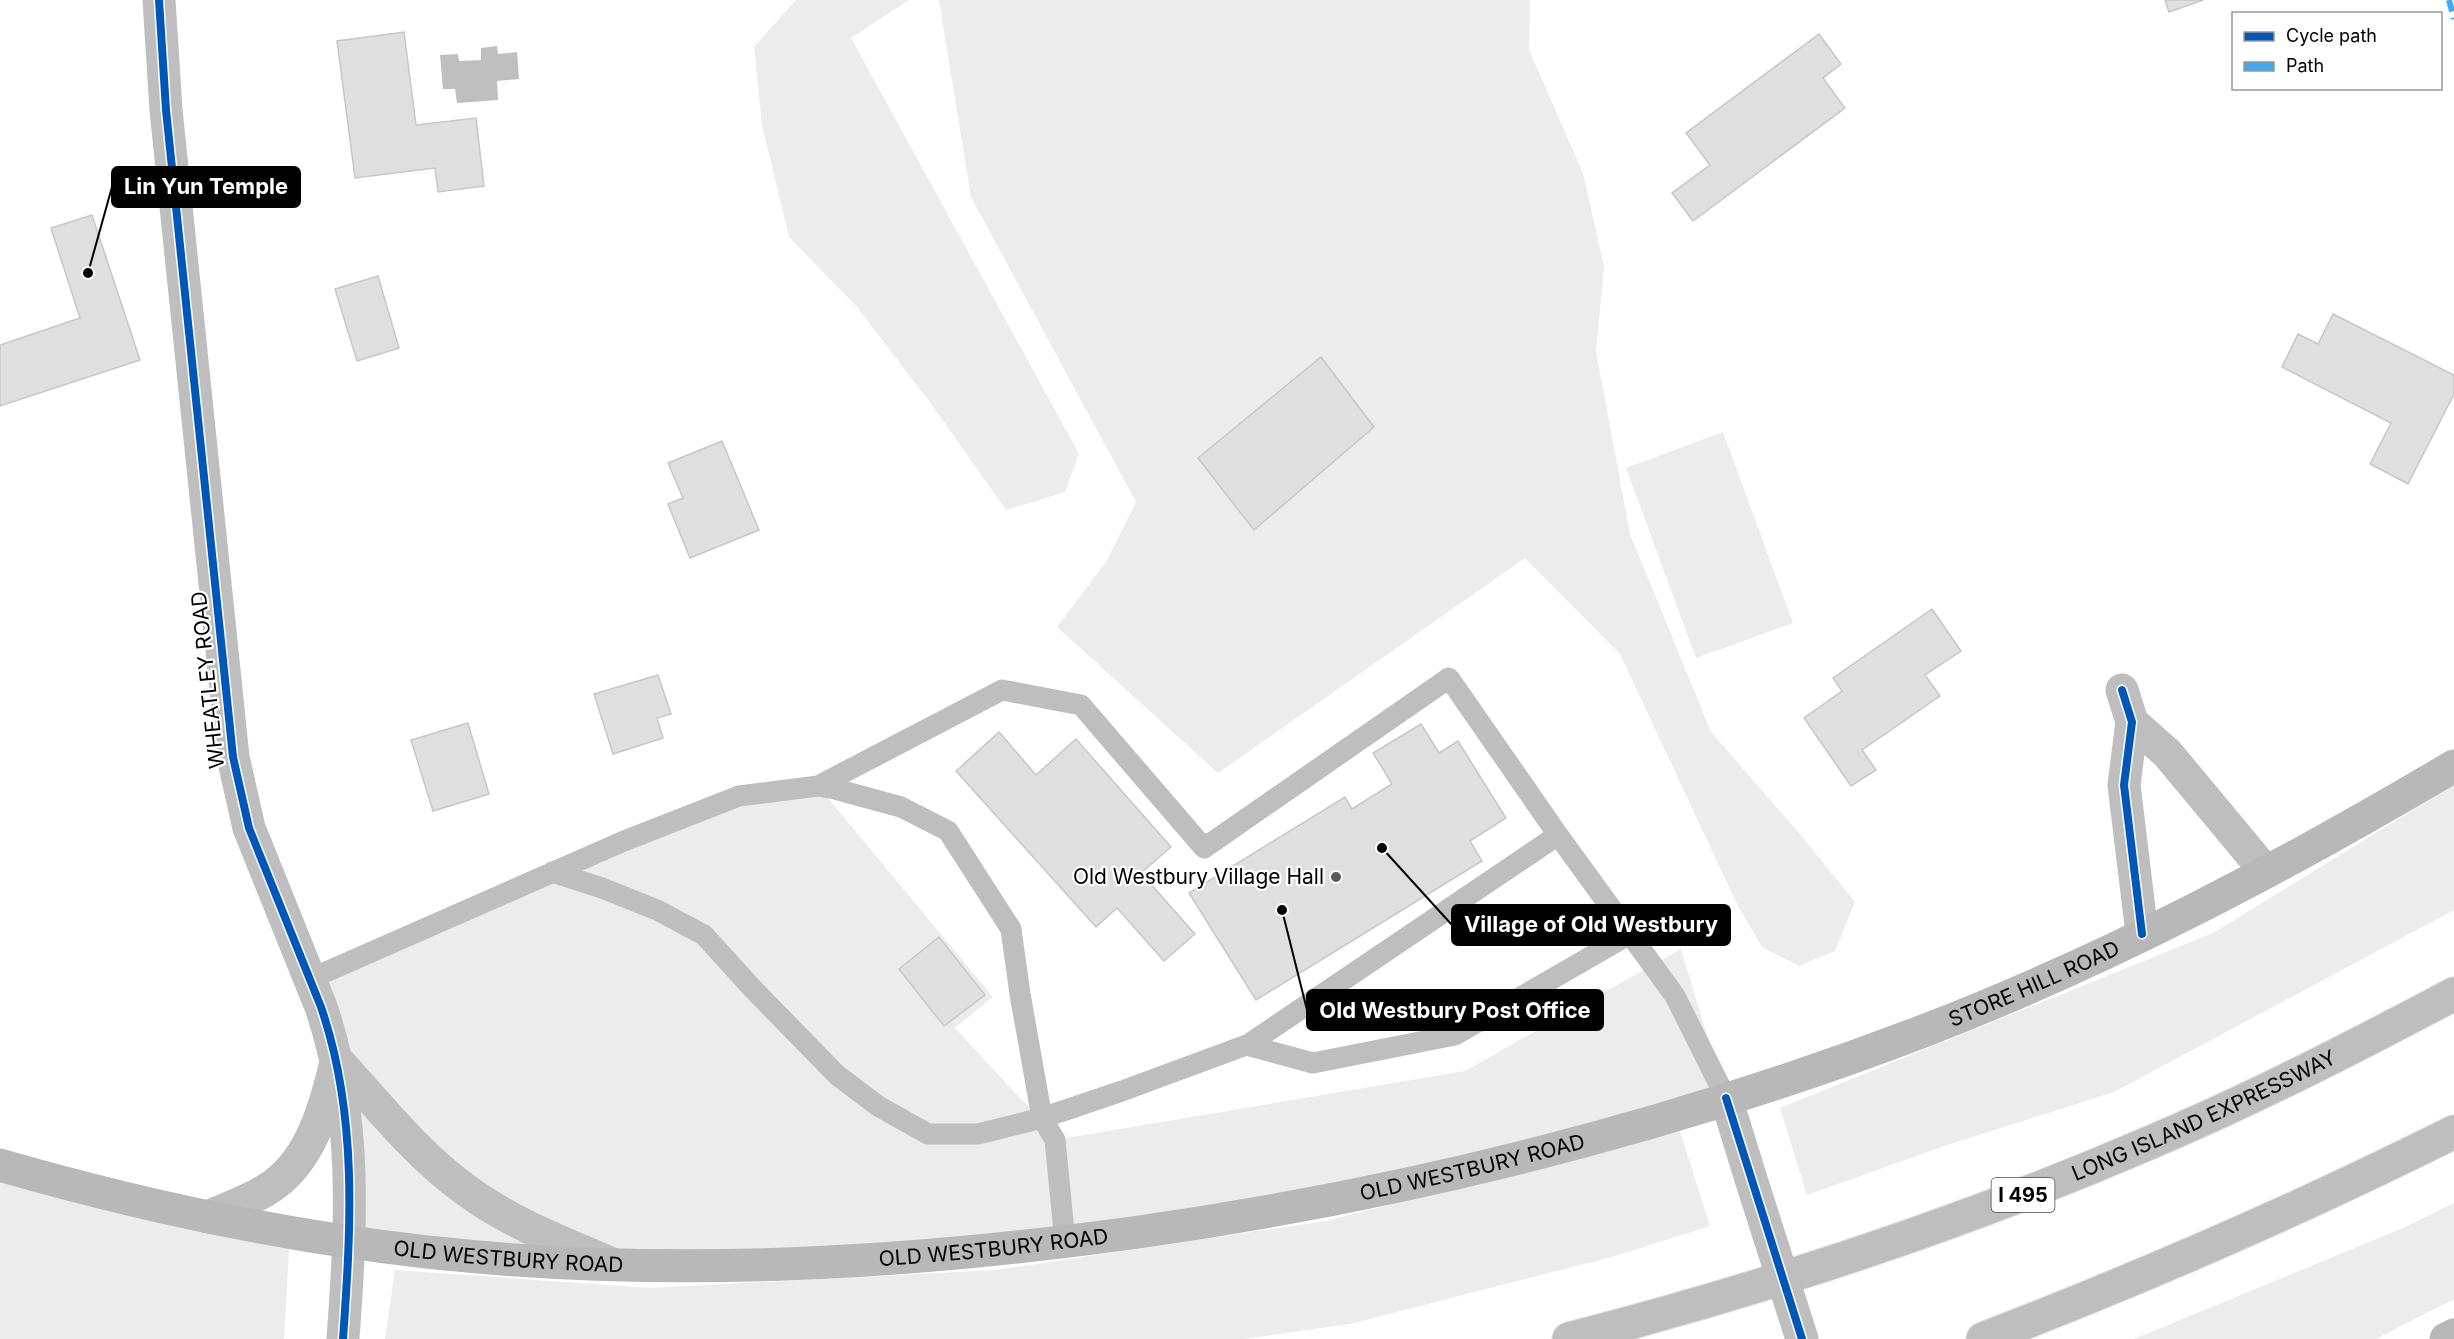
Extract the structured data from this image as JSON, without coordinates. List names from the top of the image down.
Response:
{
  "streets": {
    "main road": [
      "WHEATLEY ROAD",
      "STORE HILL ROAD",
      "LONG ISLAND EXPRESSWAY",
      "OLD WESTBURY ROAD",
      "I 495"
    ]
  },
  "crossings": [
    ["WHEATLEY ROAD", "OLD WESTBURY ROAD"],
    ["STORE HILL ROAD", "OLD WESTBURY ROAD"]
  ],
  "places": [
    "Lin Yun Temple",
    "Village of Old Westbury",
    "Old Westbury Village Hall",
    "Old Westbury Post Office"
  ],
  "legend": ["Cycle path", "Path"]
}
